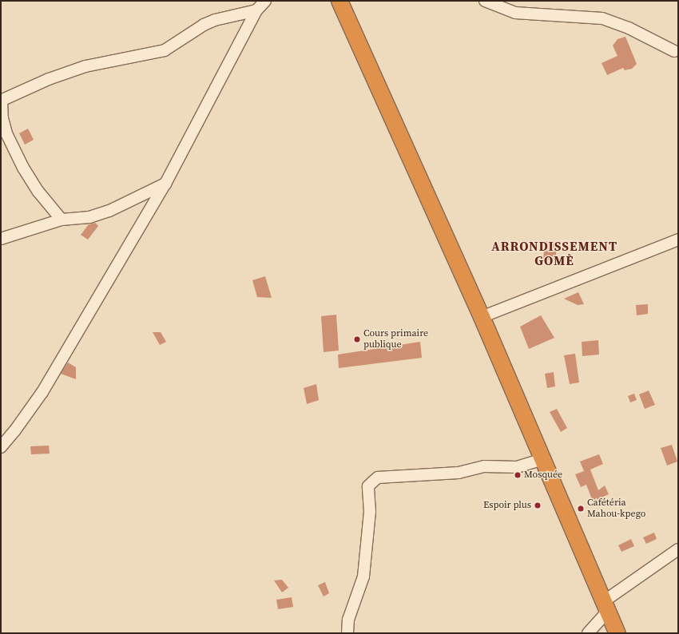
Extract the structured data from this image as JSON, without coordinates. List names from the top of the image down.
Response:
{
  "districts": ["ARRONDISSEMENT GOMÈ"],
  "places": [
    "Cours primaire publique",
    "Mosquée",
    "Espoir plus",
    "Cafétéria Mahou-kpego"
  ]
}
